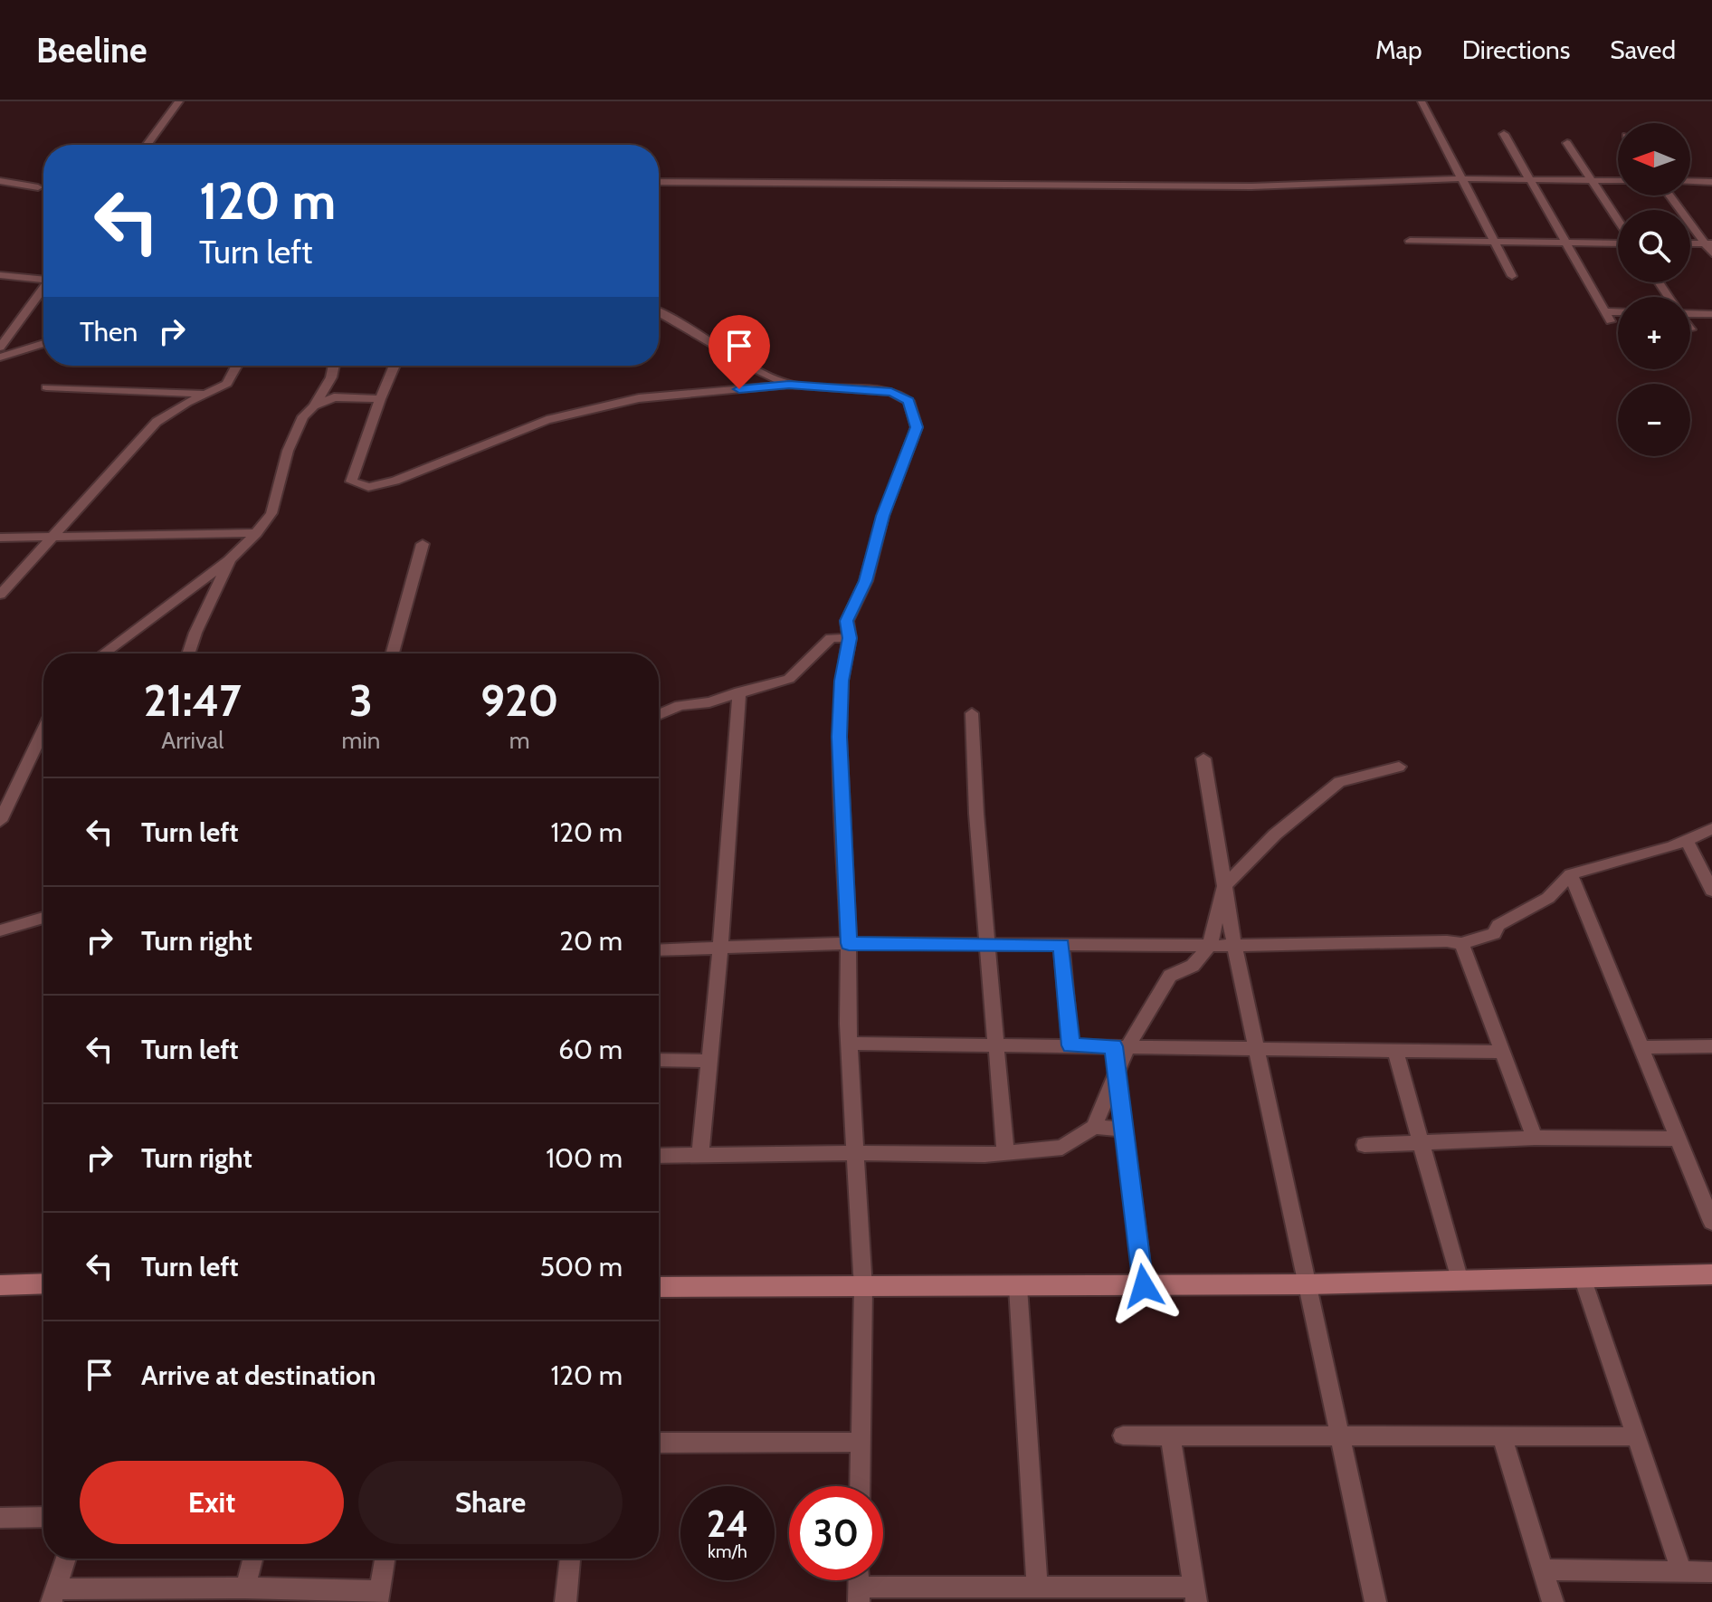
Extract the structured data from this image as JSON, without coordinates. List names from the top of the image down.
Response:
{
  "north": "left",
  "page": {
    "header": "Beeline",
    "nav": ["Map", "Directions", "Saved"],
    "map_buttons": ["+", "−"],
    "turn": ["120 m", "Turn left"],
    "then": "Then",
    "eta": [
      "21:47",
      "Arrival",
      "3",
      "min",
      "920",
      "m"
    ],
    "list": [
      {
        "name": "Turn left",
        "value": "120 m"
      },
      {
        "name": "Turn right",
        "value": "20 m"
      },
      {
        "name": "Turn left",
        "value": "60 m"
      },
      {
        "name": "Turn right",
        "value": "100 m"
      },
      {
        "name": "Turn left",
        "value": "500 m"
      },
      {
        "name": "Arrive at destination",
        "value": "120 m"
      }
    ],
    "buttons": ["Exit", "Share"],
    "speed": "24 km/h",
    "limit": "30"
  }
}
